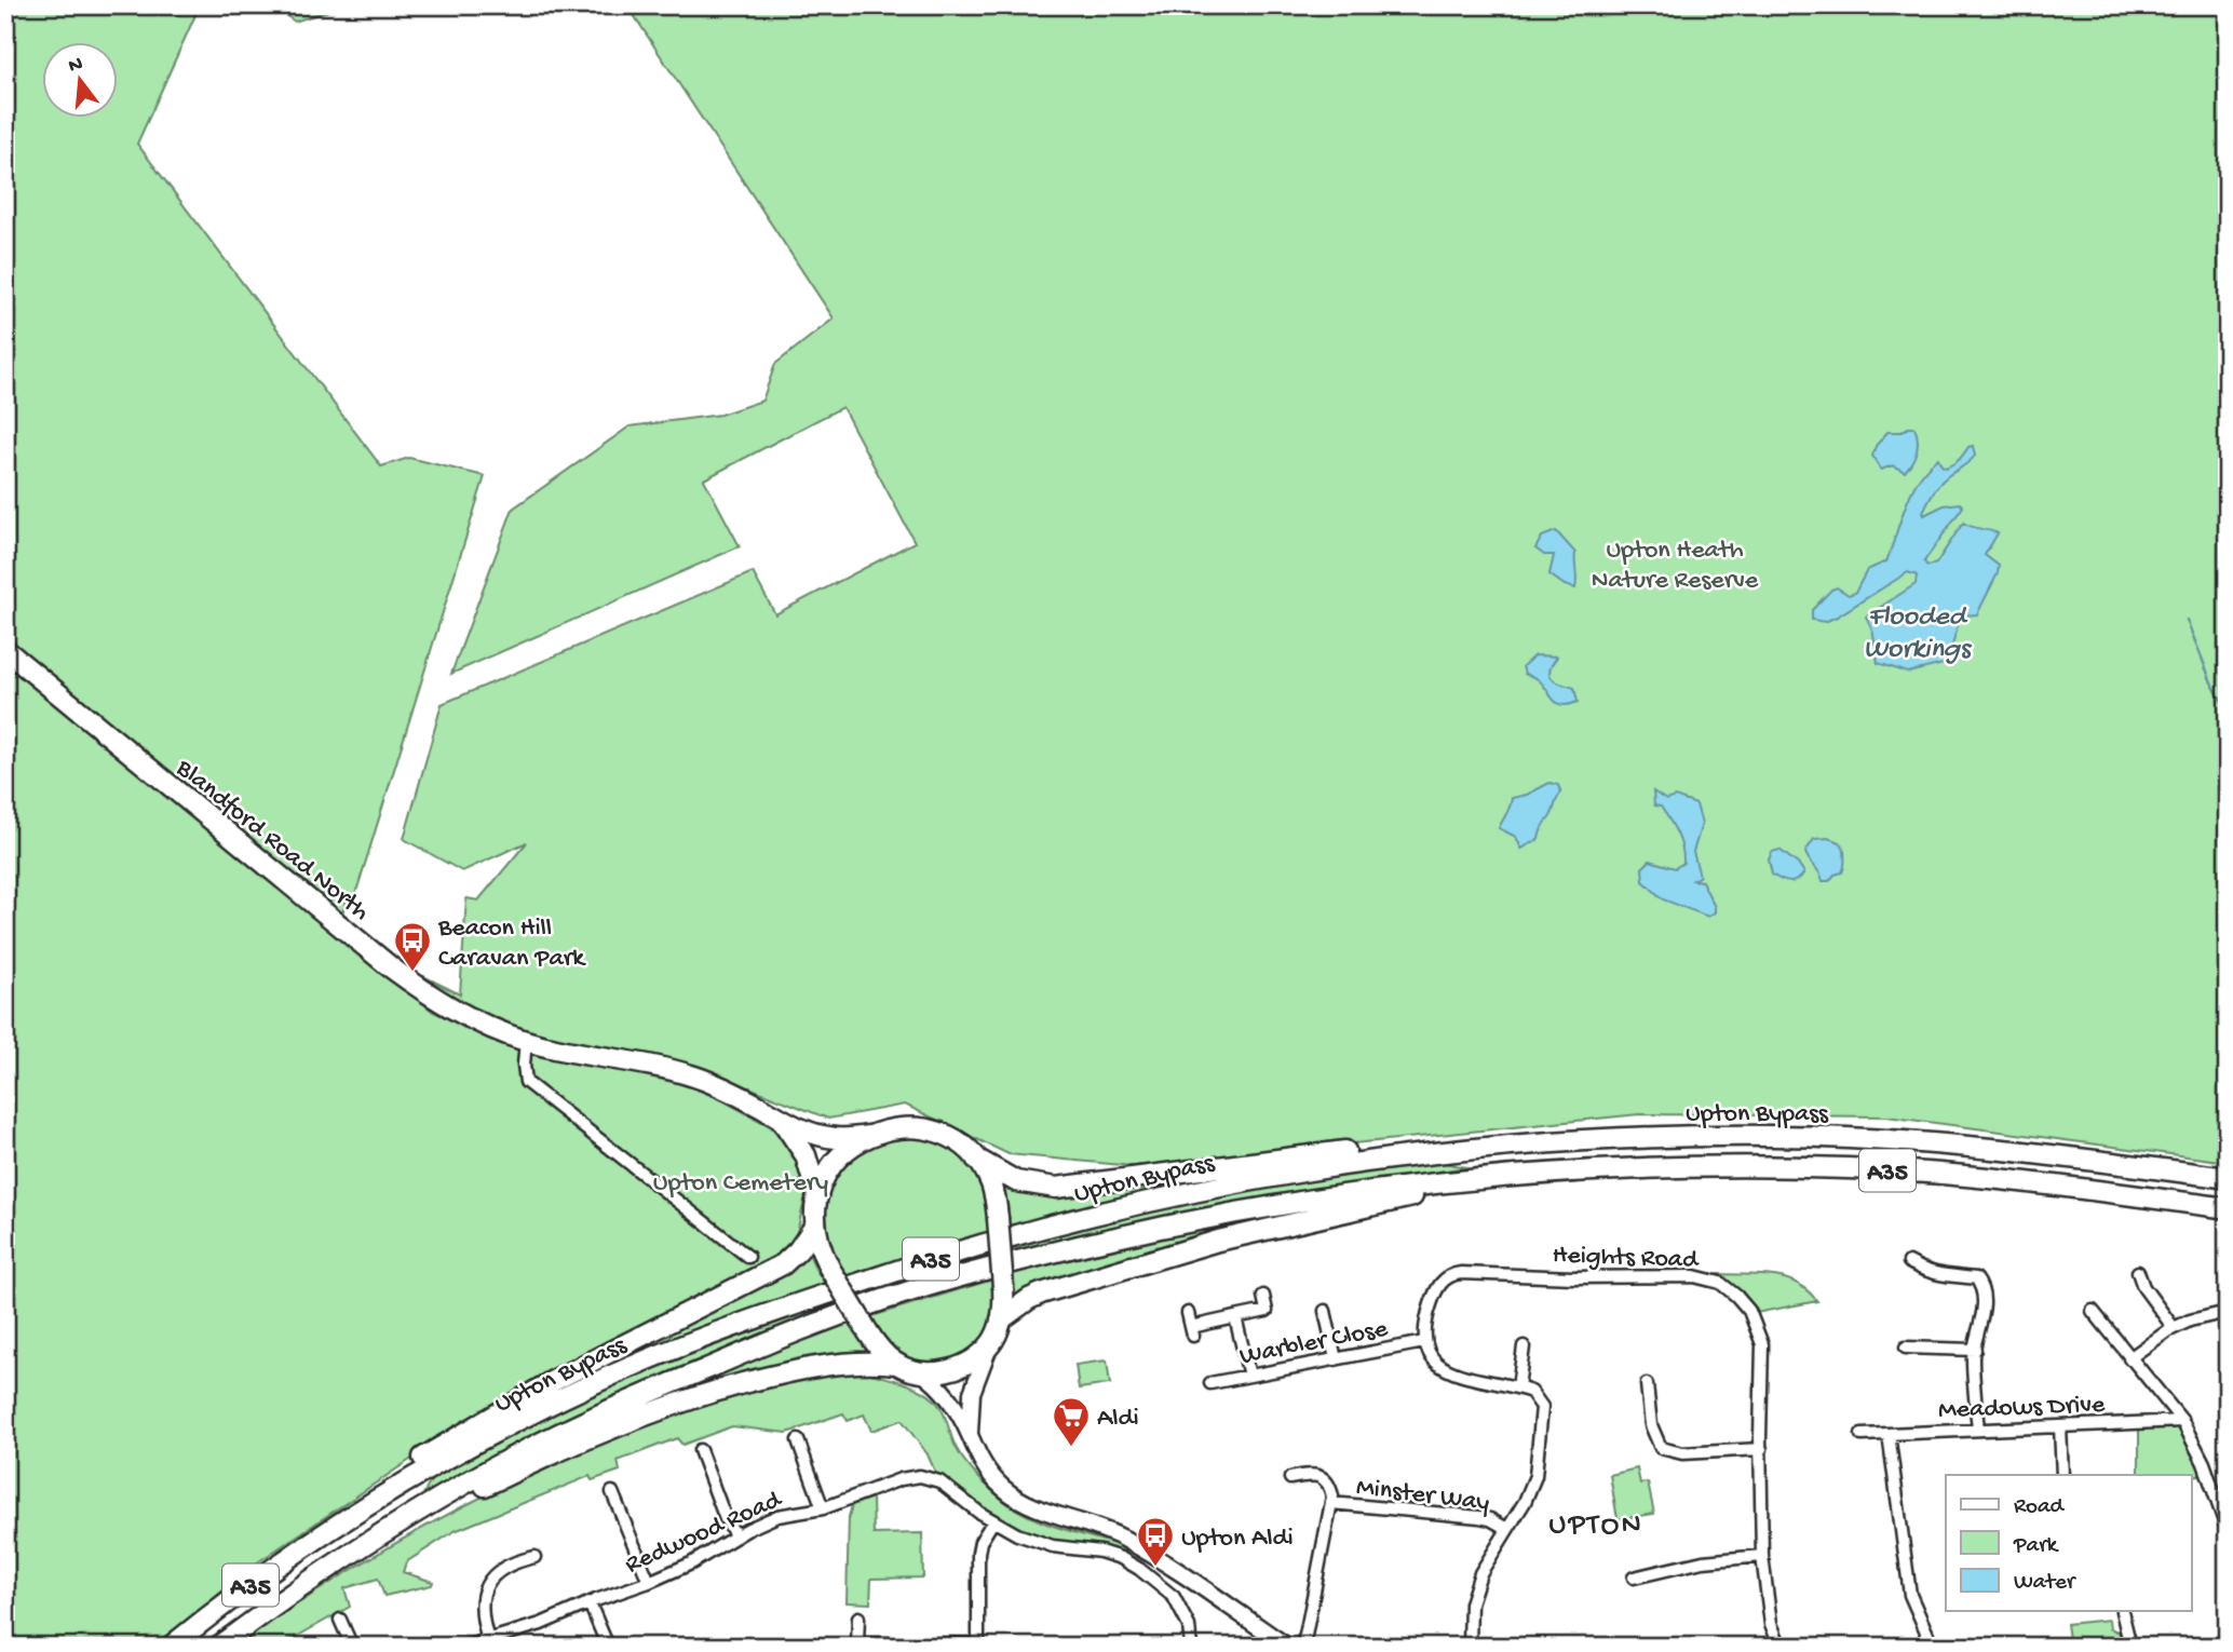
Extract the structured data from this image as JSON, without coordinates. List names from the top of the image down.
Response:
{
  "streets": {
    "highway": ["Blandford Road North", "Upton Bypass", "A35"],
    "street": [
      "Heights Road",
      "Warbler Close",
      "Meadows Drive",
      "Minster Way",
      "Redwood Road"
    ]
  },
  "crossings": [
    ["Blandford Road North", "A35"],
    ["Upton Bypass", "A35"],
    ["Heights Road", "Warbler Close"]
  ],
  "districts": ["UPTON"],
  "water": ["Flooded Workings"],
  "parks": ["Upton Heath Nature Reserve", "Upton Cemetery"],
  "places": {
    "bus stop": ["Beacon Hill Caravan Park", "Upton Aldi"],
    "supermarket": ["Aldi"]
  },
  "legend": ["Road", "Park", "Water"],
  "north": "top"
}
